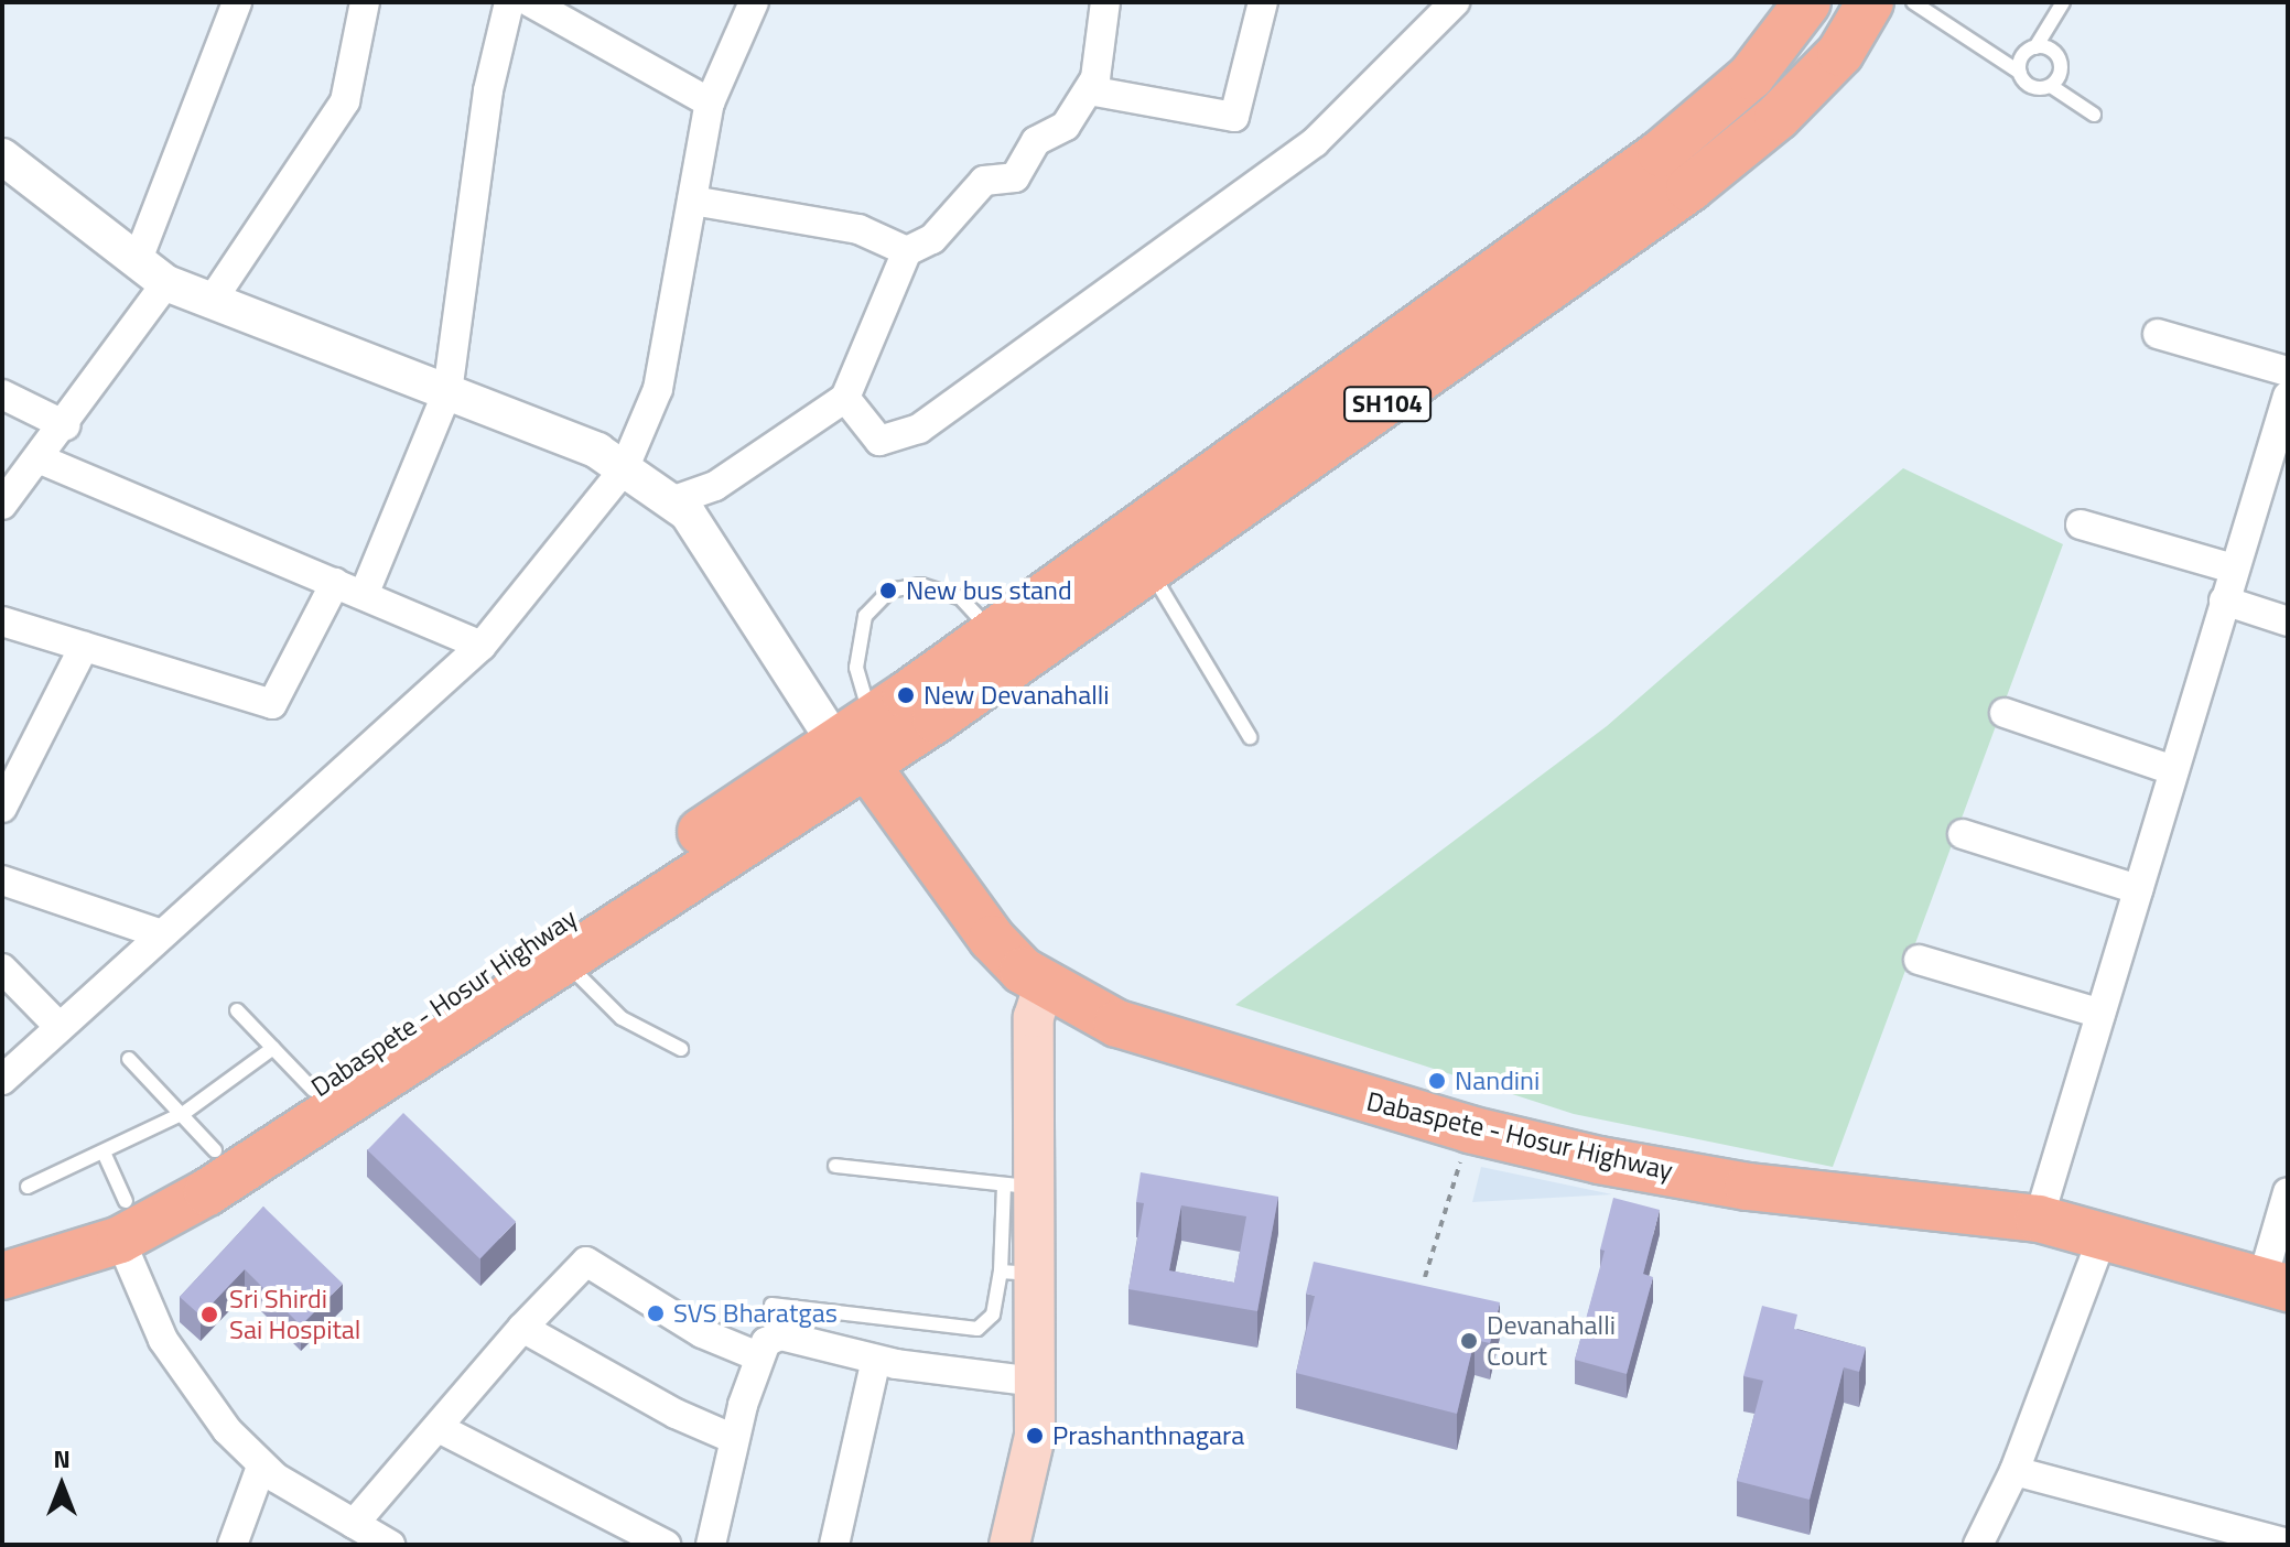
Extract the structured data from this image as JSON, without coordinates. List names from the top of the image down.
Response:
{
  "streets": {
    "main road": ["SH104", "Dabaspete - Hosur Highway"]
  },
  "crossings": [
    ["SH104", "Dabaspete - Hosur Highway"]
  ],
  "places": [
    "New bus stand",
    "New Devanahalli",
    "Nandini",
    "SVS Bharatgas",
    "Sri Shirdi Sai Hospital",
    "Devanahalli Court",
    "Prashanthnagara"
  ],
  "north": "top"
}
